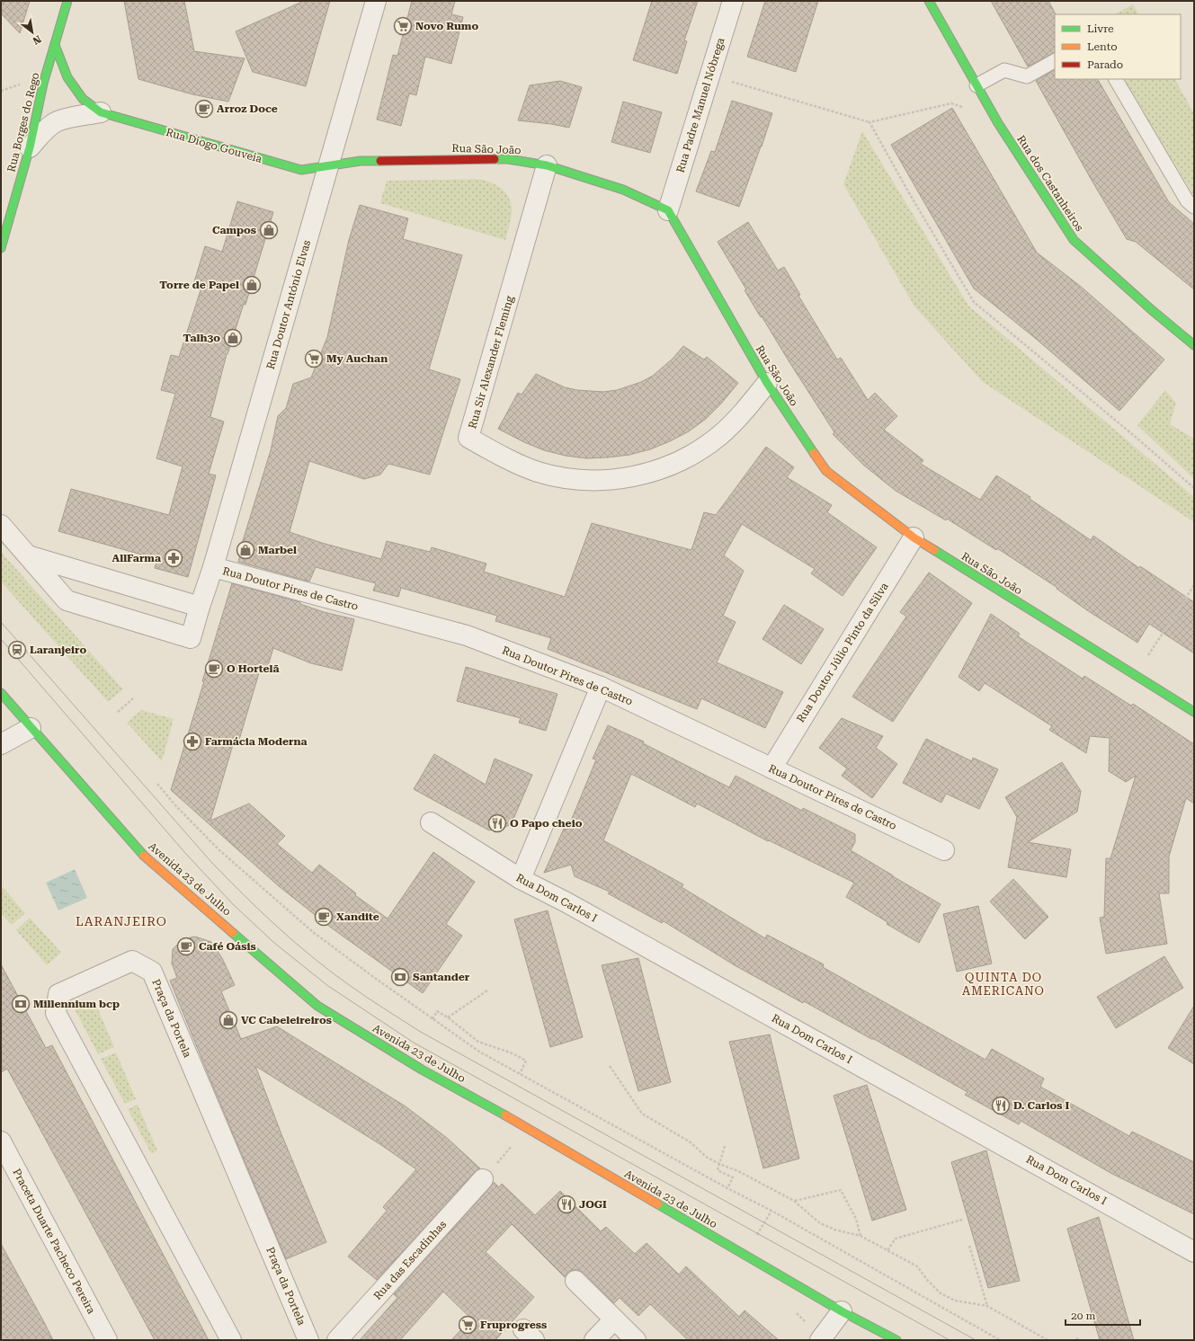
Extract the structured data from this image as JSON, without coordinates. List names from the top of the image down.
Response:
{
  "streets": {
    "street": [
      "Rua Padre Manuel Nóbrega",
      "Rua Borges do Rego",
      "Rua Diogo Gouveia",
      "Rua São João",
      "Rua dos Castanheiros",
      "Rua Doutor António Elvas",
      "Rua Sir Alexander Fleming",
      "Rua Doutor Pires de Castro",
      "Rua Doutor Júlio Pinto da Silva",
      "Avenida 23 de Julho",
      "Rua Dom Carlos I",
      "Praça da Portela",
      "Praceta Duarte Pacheco Pereira",
      "Rua das Escadinhas"
    ]
  },
  "crossings": [
    ["Rua Padre Manuel Nóbrega", "Rua São João"],
    ["Rua Borges do Rego", "Rua Diogo Gouveia"],
    ["Rua Diogo Gouveia", "Rua São João"],
    ["Rua Diogo Gouveia", "Rua Doutor António Elvas"],
    ["Rua São João", "Rua Doutor António Elvas"],
    ["Rua São João", "Rua Sir Alexander Fleming"],
    ["Rua São João", "Rua Doutor Júlio Pinto da Silva"],
    ["Rua Doutor António Elvas", "Rua Doutor Pires de Castro"],
    ["Rua Doutor Pires de Castro", "Rua Doutor Júlio Pinto da Silva"]
  ],
  "districts": ["LARANJEIRO", "QUINTA DO AMERICANO"],
  "places": {
    "supermarket": ["Novo Rumo", "My Auchan", "Fruprogress"],
    "cafe": [
      "Arroz Doce",
      "O Hortelã",
      "Xandite",
      "Café Oásis"
    ],
    "shop": [
      "Campos",
      "Torre de Papel",
      "Talh3o",
      "Marbel",
      "VC Cabeleireiros"
    ],
    "pharmacy": ["AllFarma", "Farmácia Moderna"],
    "station": ["Laranjeiro"],
    "restaurant": ["O Papo cheio", "D. Carlos I", "JOGI"],
    "bank": ["Santander", "Millennium bcp"]
  },
  "legend": ["Livre", "Lento", "Parado"],
  "scale_bar": "20 m",
  "north": "bottom right"
}
